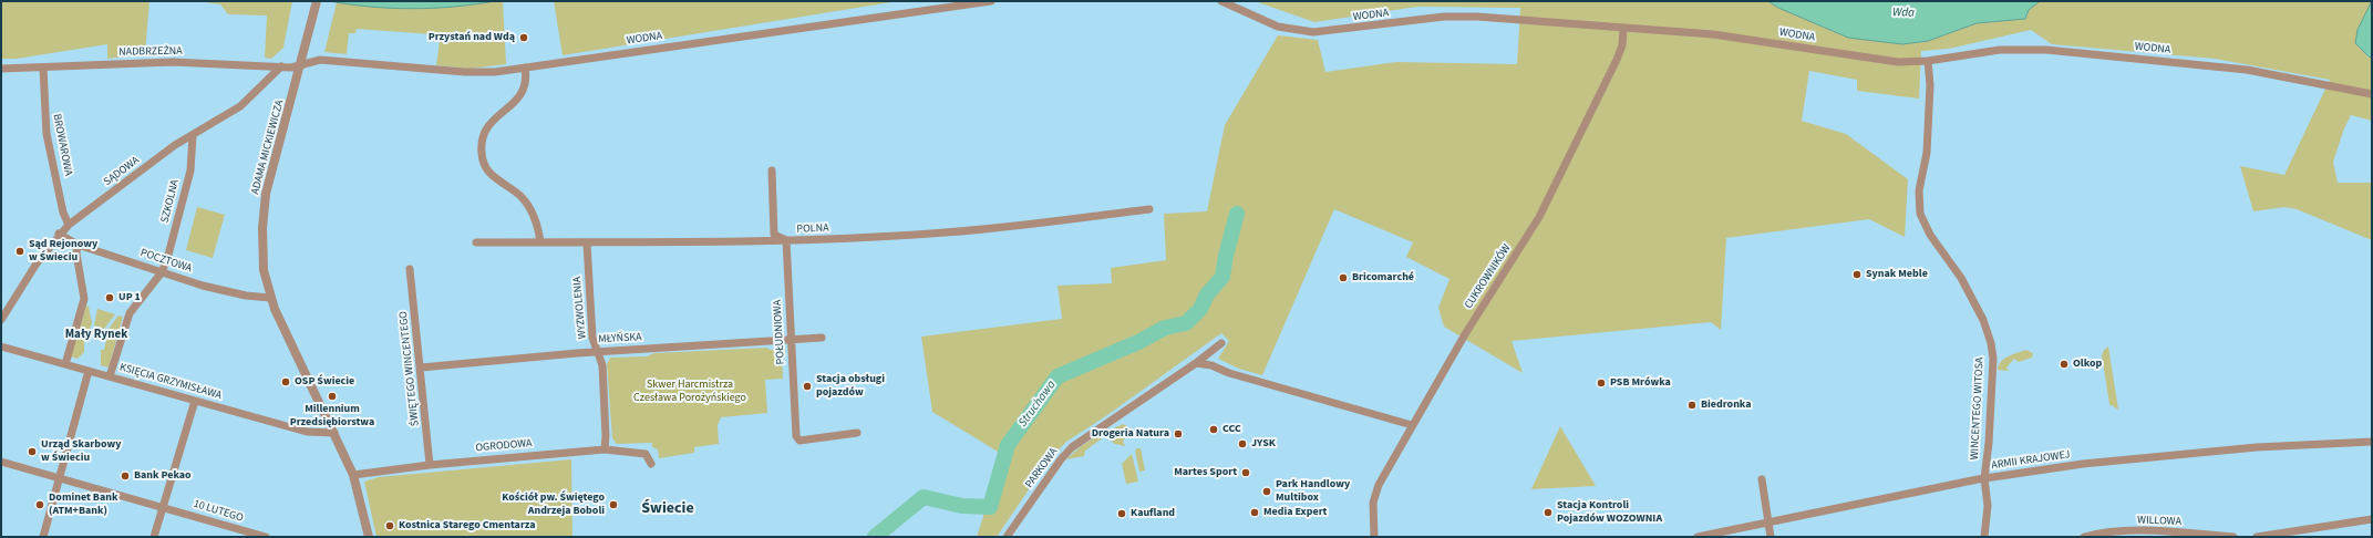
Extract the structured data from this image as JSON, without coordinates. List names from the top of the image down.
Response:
{
  "streets": {
    "street": [
      "WODNA",
      "NADBRZEŻNA",
      "BROWAROWA",
      "ADAMA MICKIEWICZA",
      "SĄDOWA",
      "SZKOLNA",
      "POLNA",
      "POCZTOWA",
      "CUKROWNIKÓW",
      "WYZWOLENIA",
      "POŁUDNIOWA",
      "MŁYŃSKA",
      "ŚWIĘTEGO WINCENTEGO",
      "KSIĘCIA GRZYMISŁAWA",
      "WINCENTEGO WITOSA",
      "OGRODOWA",
      "ARMII KRAJOWEJ",
      "PARKOWA",
      "10 LUTEGO",
      "WILLOWA"
    ]
  },
  "crossings": [
    ["WODNA", "NADBRZEŻNA"],
    ["WODNA", "ADAMA MICKIEWICZA"],
    ["WODNA", "CUKROWNIKÓW"],
    ["WODNA", "WINCENTEGO WITOSA"],
    ["NADBRZEŻNA", "BROWAROWA"],
    ["NADBRZEŻNA", "ADAMA MICKIEWICZA"],
    ["NADBRZEŻNA", "SĄDOWA"],
    ["BROWAROWA", "SĄDOWA"],
    ["ADAMA MICKIEWICZA", "POCZTOWA"],
    ["ADAMA MICKIEWICZA", "KSIĘCIA GRZYMISŁAWA"],
    ["ADAMA MICKIEWICZA", "OGRODOWA"],
    ["SĄDOWA", "SZKOLNA"],
    ["SĄDOWA", "POCZTOWA"],
    ["SZKOLNA", "POCZTOWA"],
    ["POLNA", "WYZWOLENIA"],
    ["POLNA", "POŁUDNIOWA"],
    ["WYZWOLENIA", "MŁYŃSKA"],
    ["WYZWOLENIA", "OGRODOWA"],
    ["POŁUDNIOWA", "MŁYŃSKA"],
    ["MŁYŃSKA", "ŚWIĘTEGO WINCENTEGO"],
    ["ŚWIĘTEGO WINCENTEGO", "OGRODOWA"],
    ["WINCENTEGO WITOSA", "ARMII KRAJOWEJ"]
  ],
  "districts": ["Mały Rynek", "Świecie"],
  "water": ["Wda", "Struchawa"],
  "parks": ["Skwer Harcmistrza Czesława Porożyńskiego"],
  "places": [
    "Przystań nad Wdą",
    "Sąd Rejonowy w Świeciu",
    "Synak Meble",
    "Bricomarché",
    "UP 1",
    "Olkop",
    "OSP Świecie",
    "PSB Mrówka",
    "Stacja obsługi pojazdów",
    "Millennium Przedsiębiorstwa",
    "Biedronka",
    "CCC",
    "Drogeria Natura",
    "JYSK",
    "Urząd Skarbowy w Świeciu",
    "Martes Sport",
    "Bank Pekao",
    "Park Handlowy Multibox",
    "Dominet Bank (ATM+Bank)",
    "Kościół pw. Świętego Andrzeja Boboli",
    "Media Expert",
    "Stacja Kontroli Pojazdów WOZOWNIA",
    "Kaufland",
    "Kostnica Starego Cmentarza"
  ]
}
